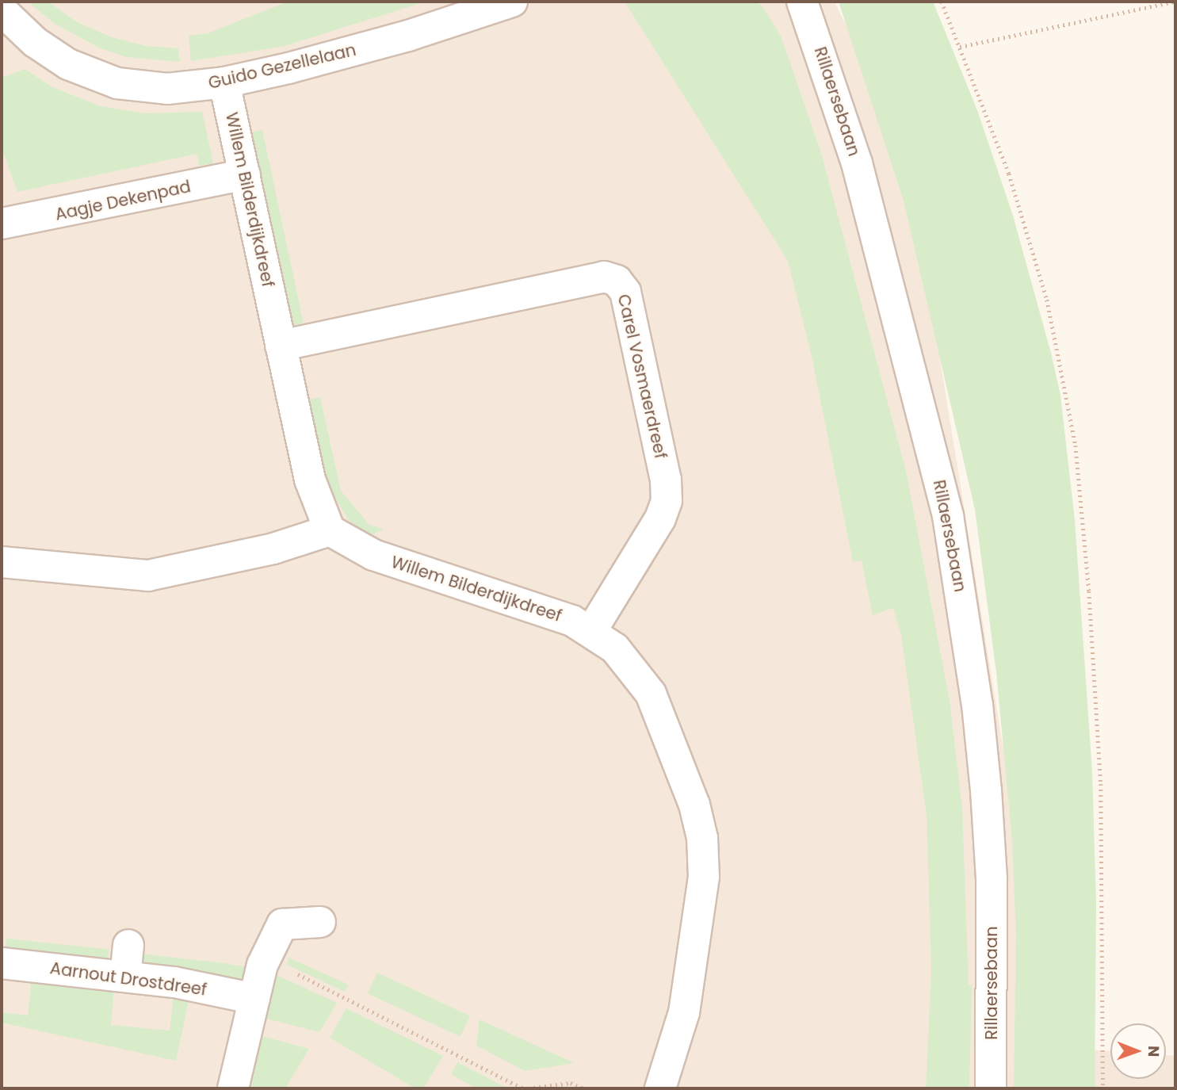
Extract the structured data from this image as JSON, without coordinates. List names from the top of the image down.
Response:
{
  "streets": {
    "street": [
      "Guido Gezellelaan",
      "Rillaersebaan",
      "Willem Bilderdijkdreef",
      "Aagje Dekenpad",
      "Carel Vosmaerdreef",
      "Aarnout Drostdreef"
    ]
  },
  "crossings": [
    ["Guido Gezellelaan", "Willem Bilderdijkdreef"],
    ["Willem Bilderdijkdreef", "Aagje Dekenpad"],
    ["Willem Bilderdijkdreef", "Carel Vosmaerdreef"]
  ],
  "north": "right"
}
